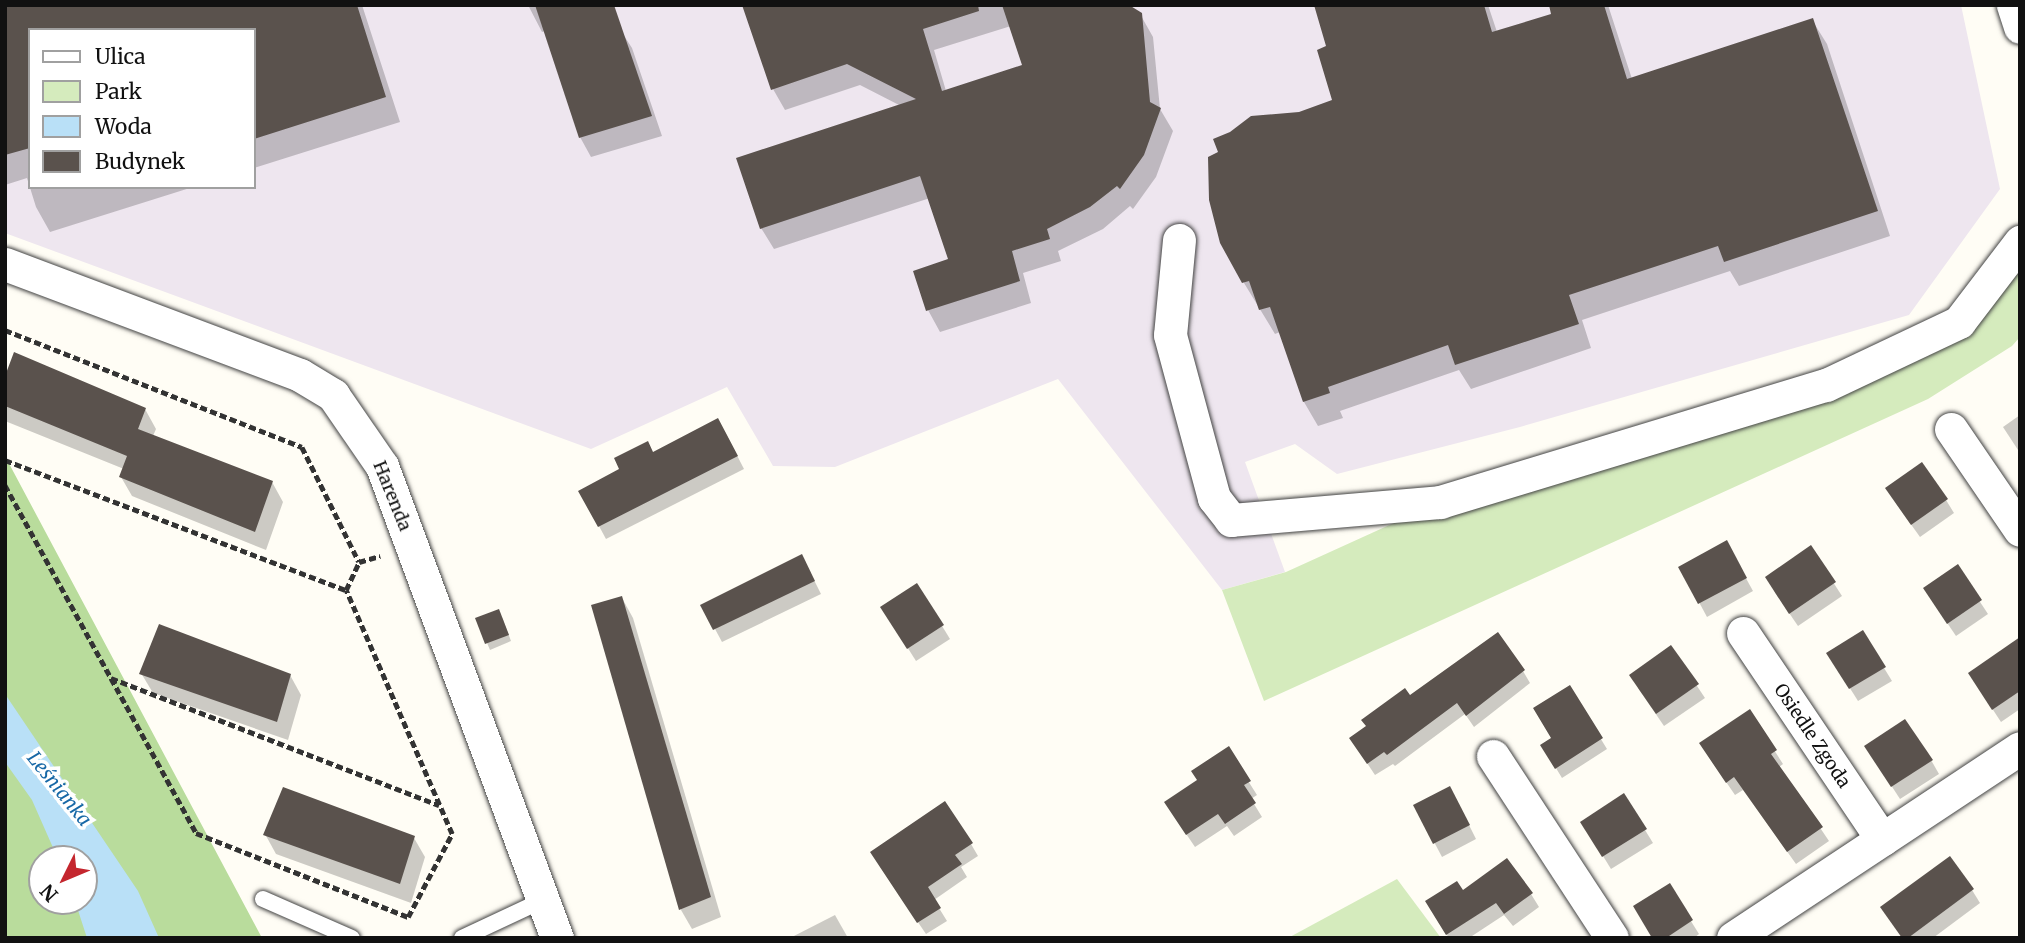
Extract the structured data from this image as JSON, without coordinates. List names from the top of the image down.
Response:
{
  "streets": {
    "street": ["Harenda", "Osiedle Zgoda"]
  },
  "water": ["Leśnianka"],
  "legend": [
    "Ulica",
    "Park",
    "Woda",
    "Budynek"
  ],
  "north": "bottom left"
}
